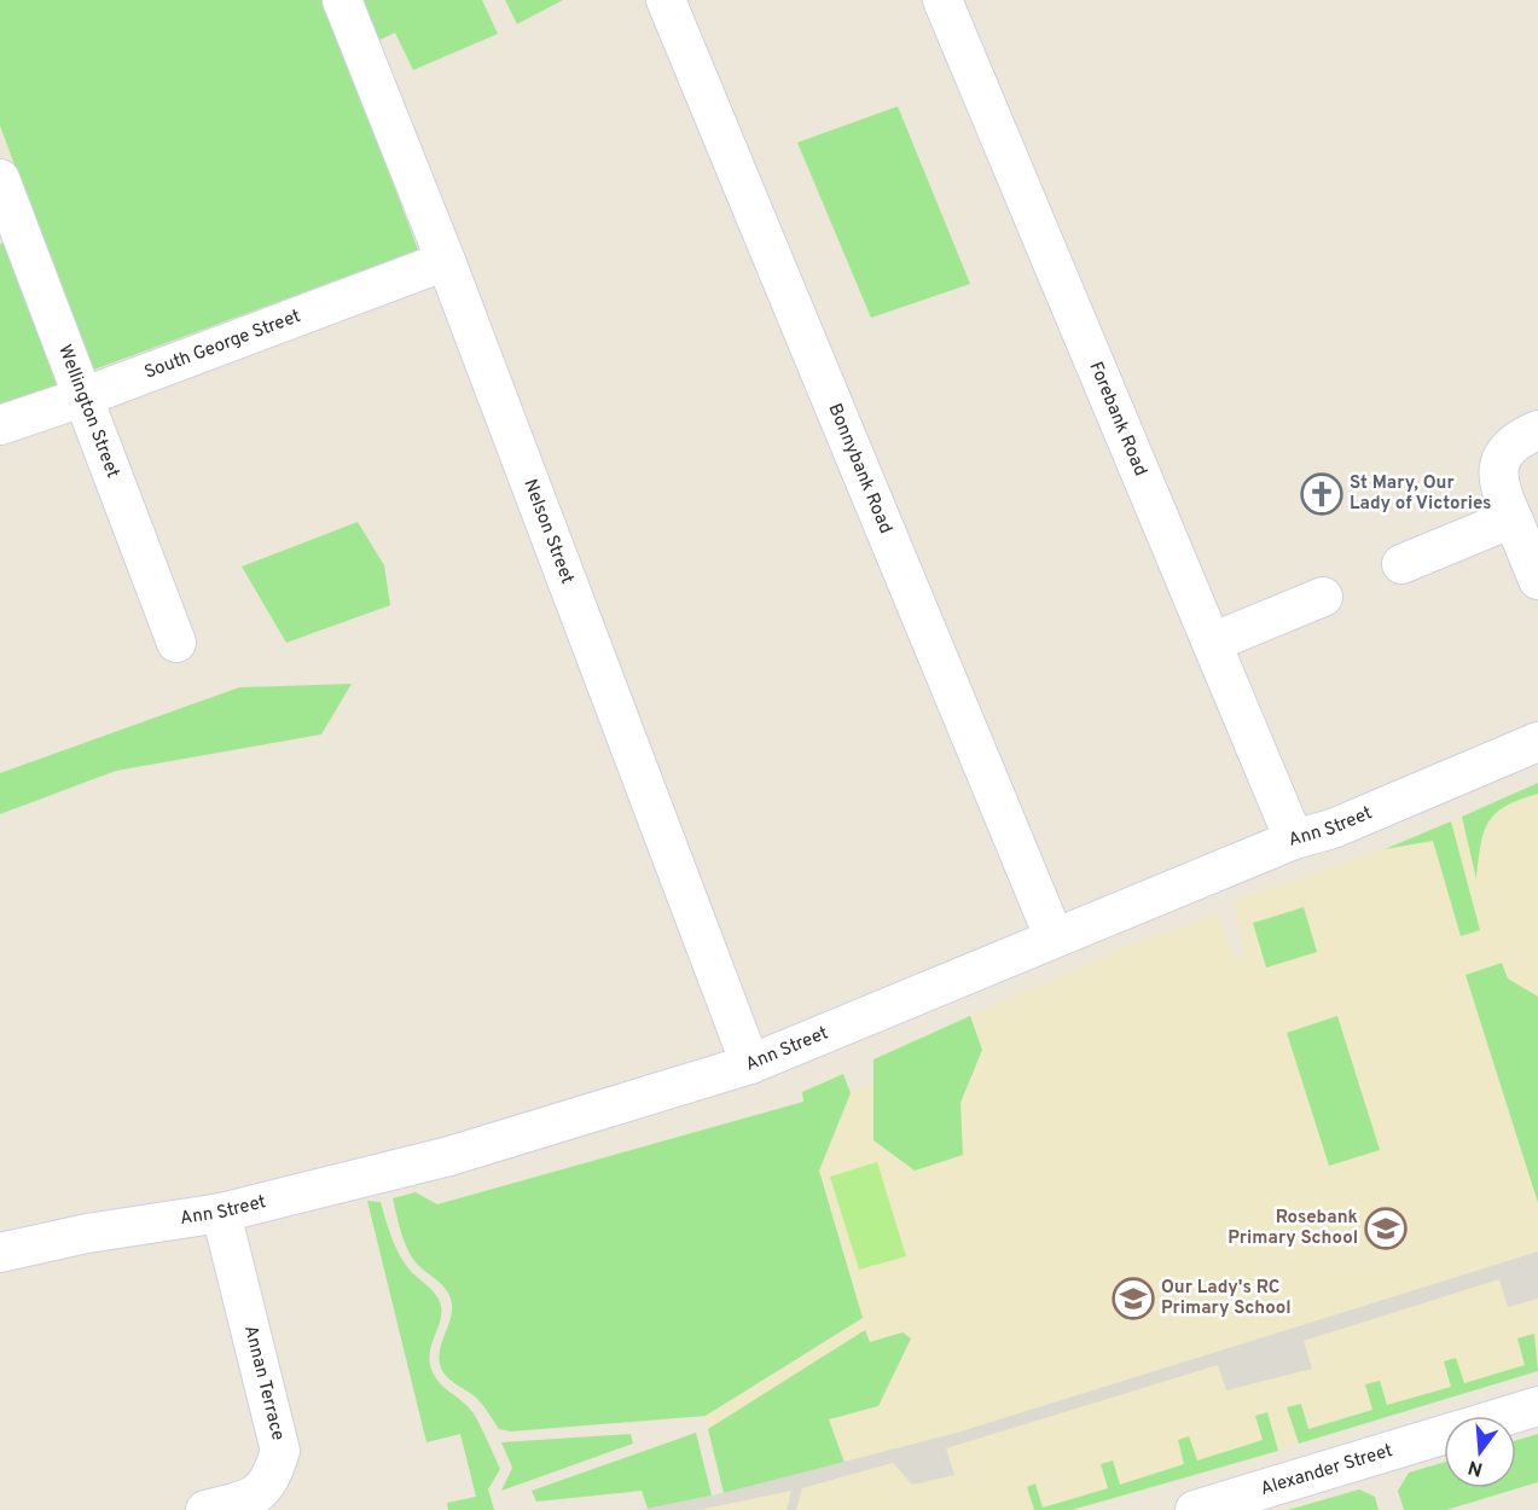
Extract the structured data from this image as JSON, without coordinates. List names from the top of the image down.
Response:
{
  "streets": {
    "street": [
      "South George Street",
      "Wellington Street",
      "Forebank Road",
      "Bonnybank Road",
      "Nelson Street",
      "Ann Street",
      "Annan Terrace",
      "Alexander Street"
    ]
  },
  "crossings": [
    ["South George Street", "Wellington Street"],
    ["South George Street", "Nelson Street"],
    ["Forebank Road", "Ann Street"],
    ["Bonnybank Road", "Ann Street"],
    ["Nelson Street", "Ann Street"],
    ["Ann Street", "Annan Terrace"]
  ],
  "places": {
    "church": ["St Mary, Our Lady of Victories"],
    "school or university": ["Rosebank Primary School", "Our Lady's RC Primary School"]
  },
  "north": "bottom"
}
